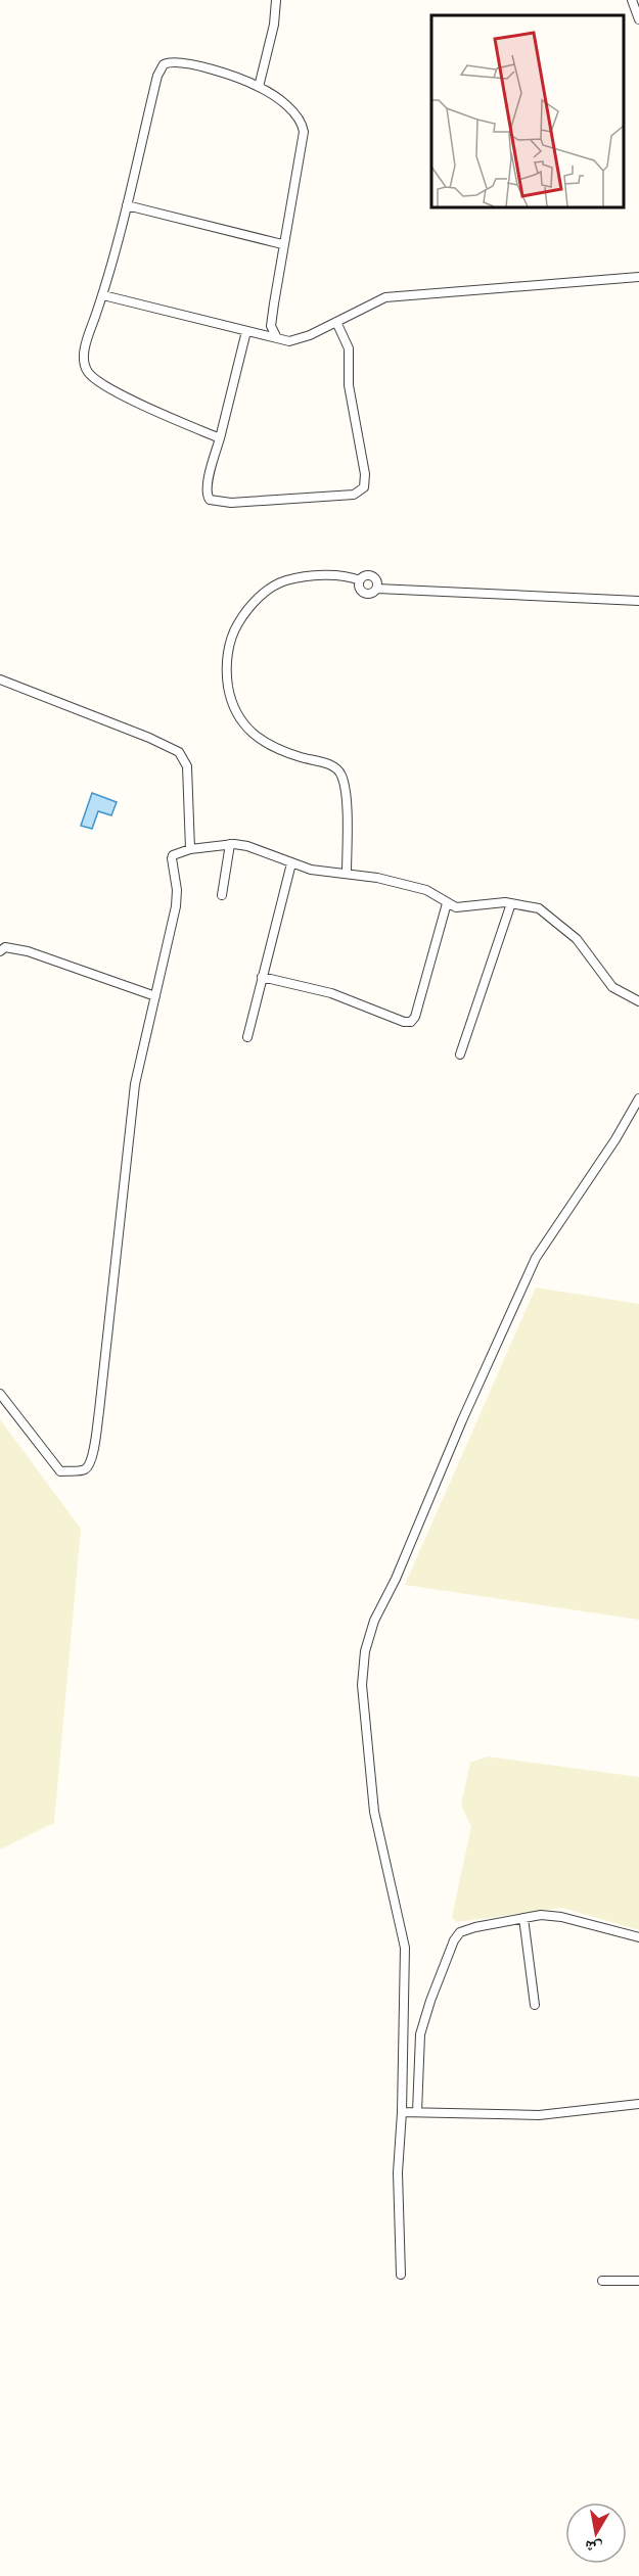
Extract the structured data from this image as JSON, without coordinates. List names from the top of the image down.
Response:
{
  "north": "bottom"
}
